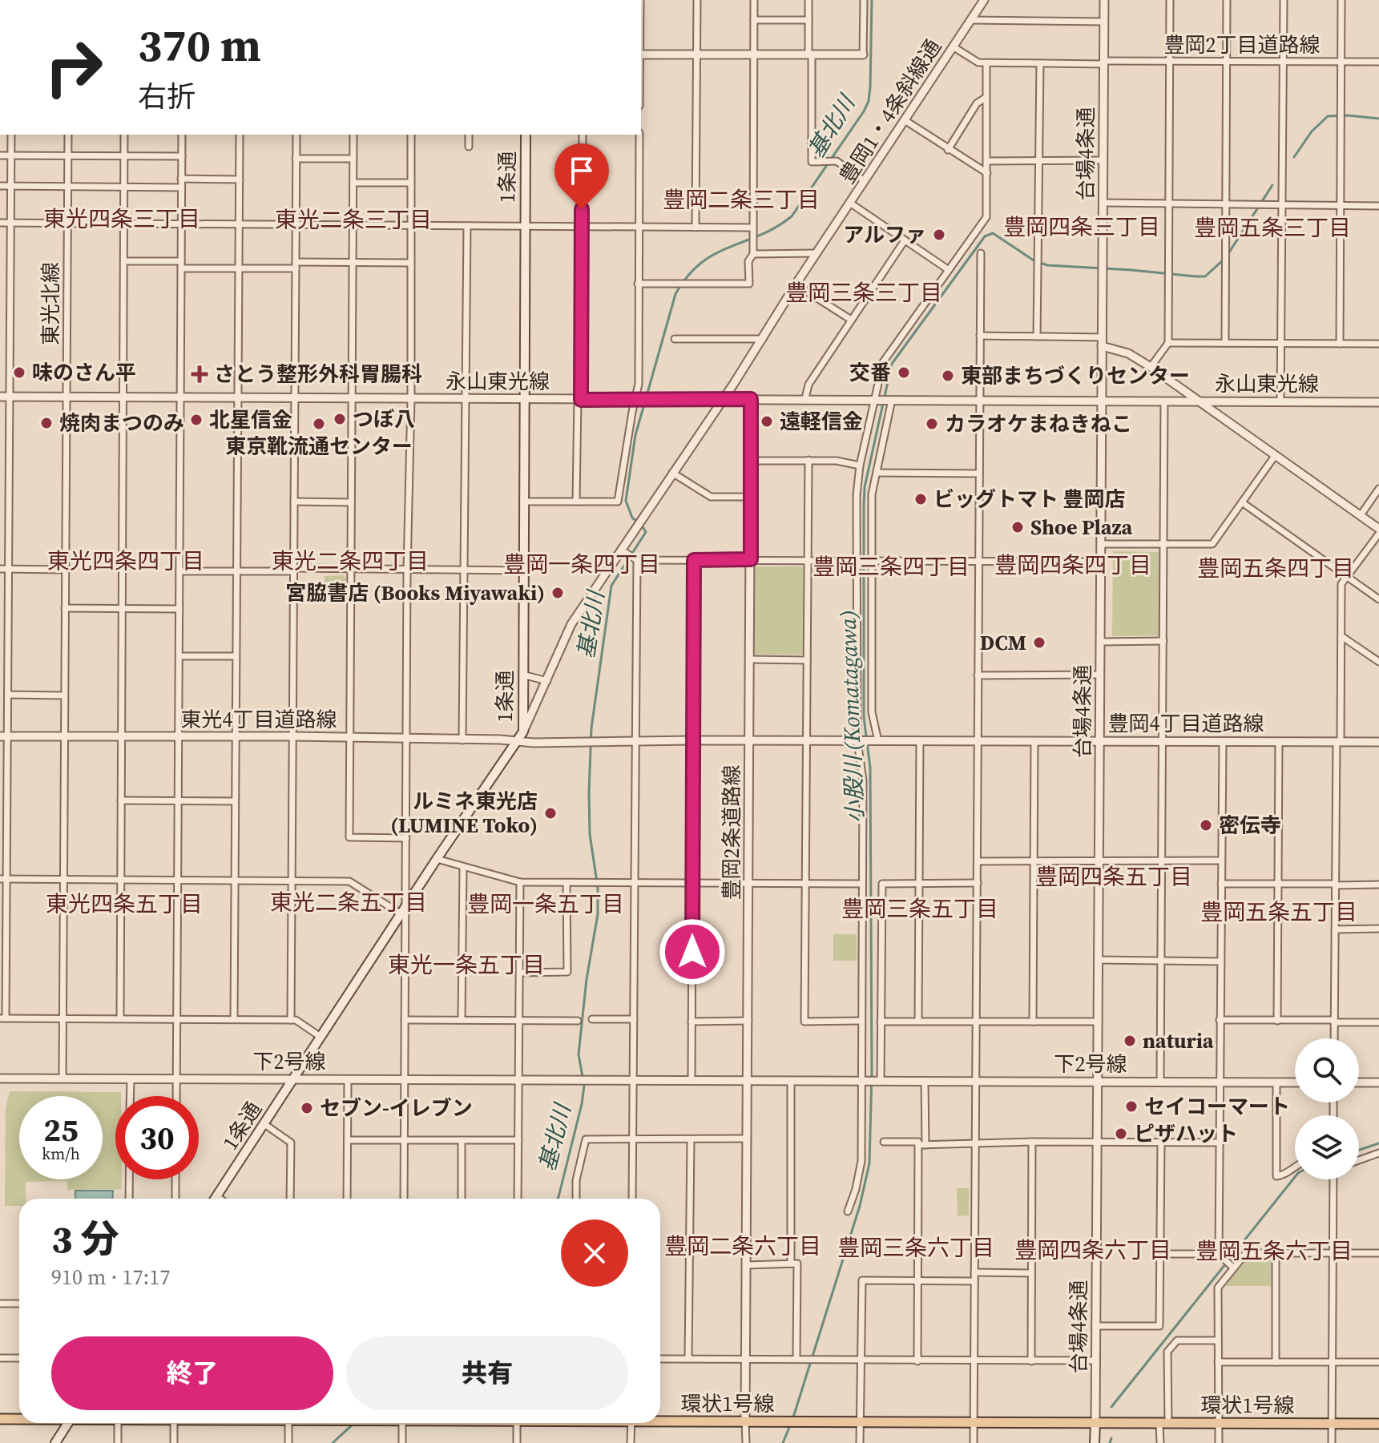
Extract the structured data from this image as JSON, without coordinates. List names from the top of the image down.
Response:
{
  "streets": {
    "main road": ["1条通", "環状1号線"],
    "street": [
      "豊岡2丁目道路線",
      "豊岡1・4条斜線通",
      "台場4条通",
      "東光北線",
      "永山東光線",
      "東光4丁目道路線",
      "豊岡4丁目道路線",
      "豊岡2条道路線",
      "下2号線"
    ]
  },
  "crossings": [
    ["豊岡2丁目道路線", "豊岡1・4条斜線通"],
    ["豊岡2丁目道路線", "台場4条通"],
    ["豊岡1・4条斜線通", "1条通"],
    ["豊岡1・4条斜線通", "永山東光線"],
    ["台場4条通", "永山東光線"],
    ["台場4条通", "豊岡4丁目道路線"],
    ["台場4条通", "下2号線"],
    ["台場4条通", "環状1号線"],
    ["1条通", "永山東光線"],
    ["1条通", "東光4丁目道路線"],
    ["1条通", "下2号線"],
    ["東光北線", "永山東光線"],
    ["東光北線", "東光4丁目道路線"],
    ["東光北線", "下2号線"],
    ["永山東光線", "豊岡2条道路線"],
    ["豊岡2条道路線", "環状1号線"]
  ],
  "districts": [
    "豊岡二条三丁目",
    "東光四条三丁目",
    "東光二条三丁目",
    "豊岡四条三丁目",
    "豊岡五条三丁目",
    "豊岡三条三丁目",
    "東光四条四丁目",
    "東光二条四丁目",
    "豊岡一条四丁目",
    "豊岡四条四丁目",
    "豊岡三条四丁目",
    "豊岡五条四丁目",
    "豊岡四条五丁目",
    "東光二条五丁目",
    "東光四条五丁目",
    "豊岡一条五丁目",
    "豊岡三条五丁目",
    "豊岡五条五丁目",
    "東光一条五丁目",
    "豊岡二条六丁目",
    "豊岡三条六丁目",
    "豊岡四条六丁目",
    "豊岡五条六丁目"
  ],
  "water": ["基北川", "小股川 (Komatagawa)"],
  "places": {
    "other": [
      "アルファ",
      "味のさん平",
      "交番",
      "東部まちづくりセンター",
      "つぼ八",
      "北星信金",
      "遠軽信金",
      "焼肉まつのみ",
      "東京靴流通センター",
      "カラオケまねきねこ",
      "ビッグトマト 豊岡店",
      "Shoe Plaza",
      "宮脇書店 (Books Miyawaki)",
      "DCM",
      "ルミネ東光店 (LUMINE Toko)",
      "密伝寺",
      "naturia",
      "セイコーマート",
      "セブン-イレブン",
      "ピザハット"
    ],
    "health": ["さとう整形外科胃腸科"]
  },
  "page": {
    "turn": ["370 m", "右折"],
    "speed": "25 km/h",
    "limit": "30",
    "heading": ["3 分", "910 m · 17:17"],
    "buttons": ["終了", "共有"]
  }
}
